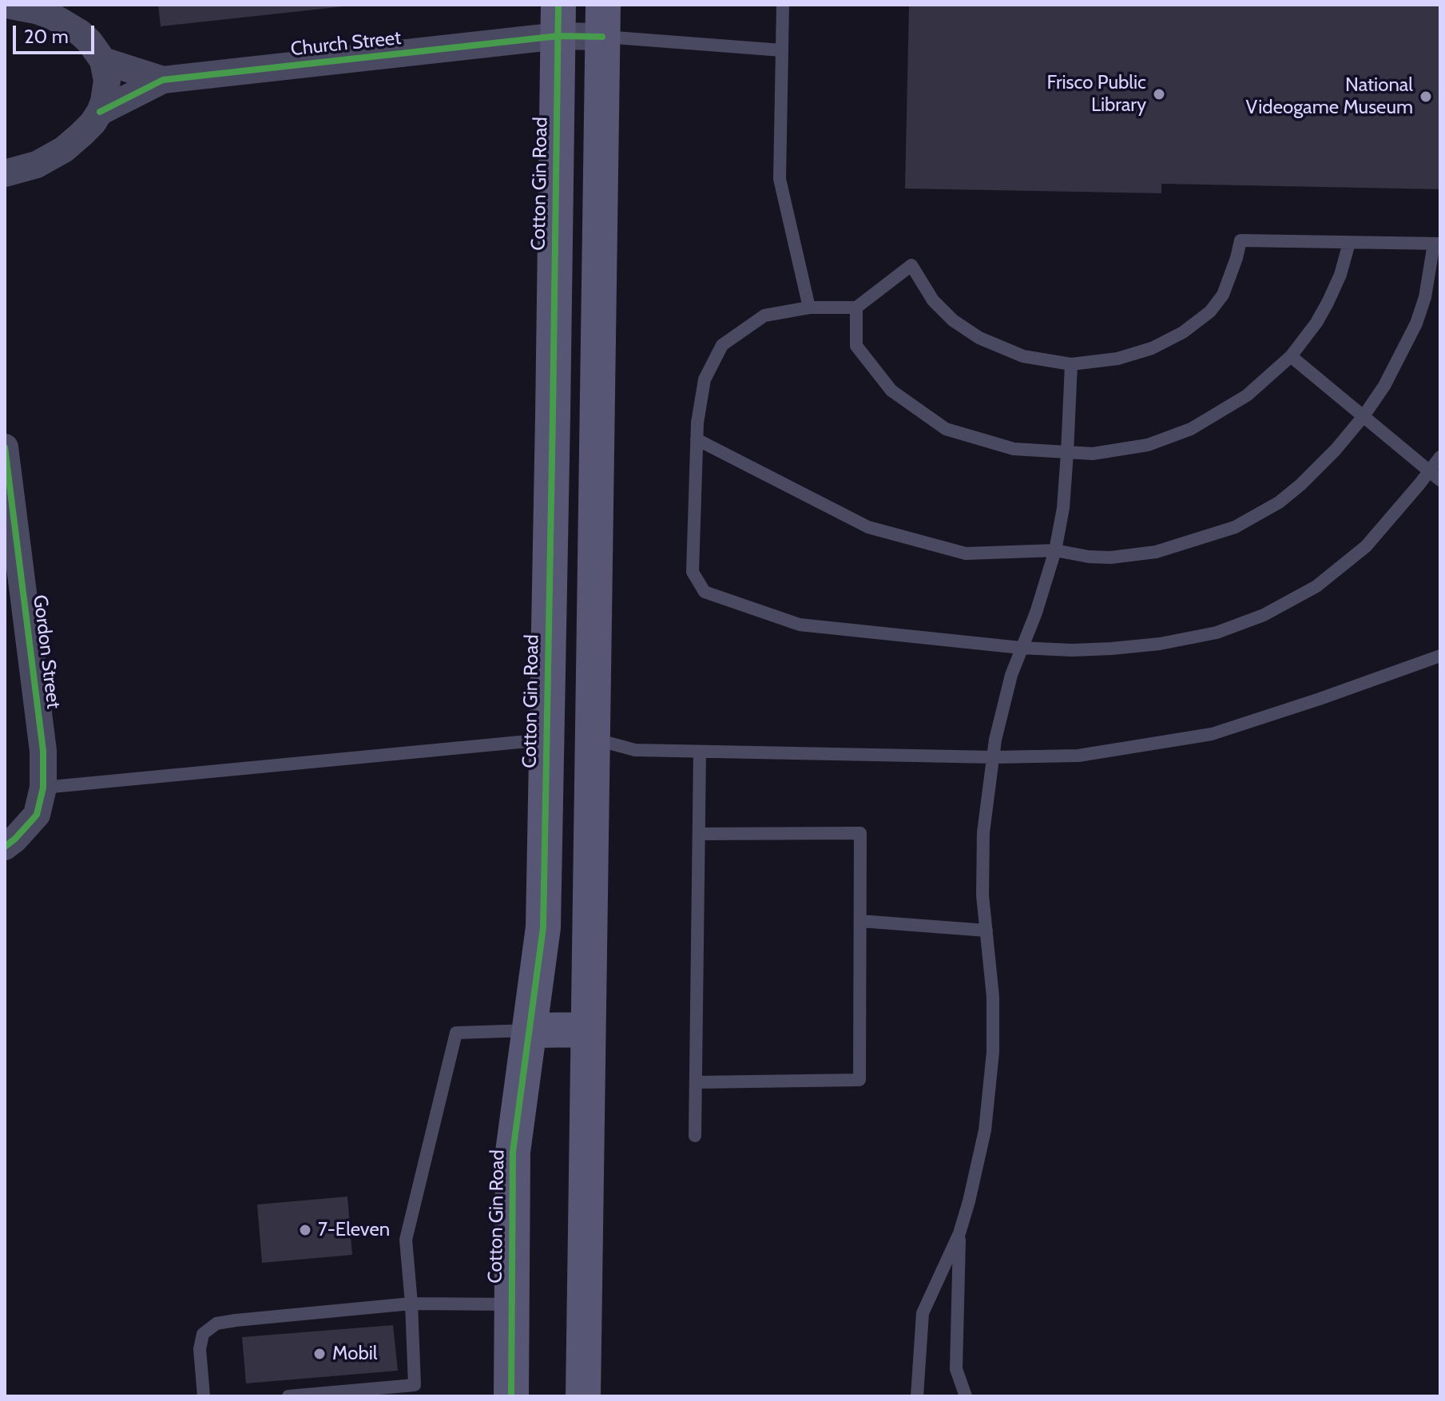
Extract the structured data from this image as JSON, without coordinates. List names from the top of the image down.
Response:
{
  "streets": {
    "street": ["Church Street", "Cotton Gin Road", "Gordon Street"]
  },
  "crossings": [
    ["Church Street", "Cotton Gin Road"]
  ],
  "places": [
    "Frisco Public Library",
    "National Videogame Museum",
    "7-Eleven",
    "Mobil"
  ],
  "scale_bar": "20 m"
}
